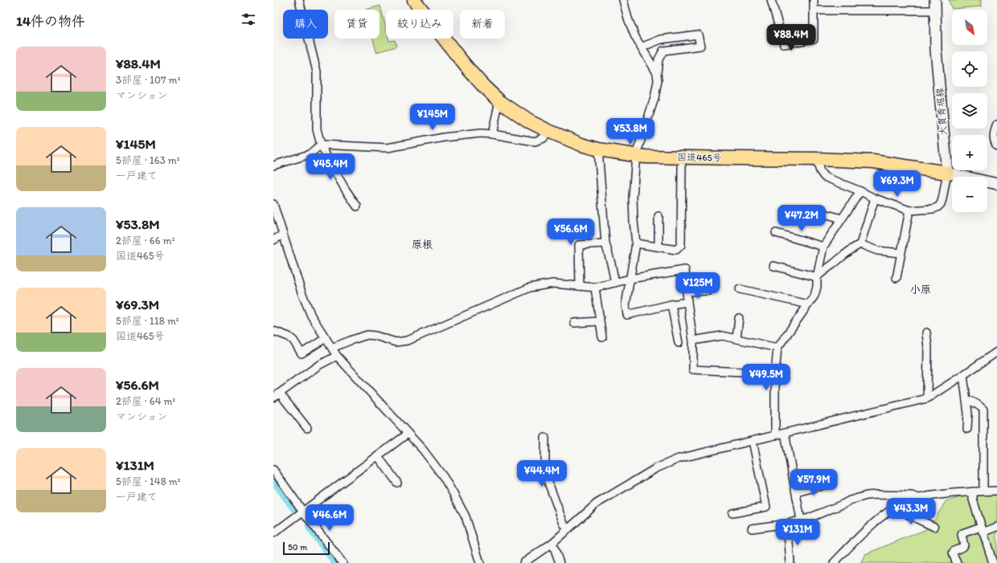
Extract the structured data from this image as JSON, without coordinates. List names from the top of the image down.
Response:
{
  "streets": {
    "highway": ["国道465号"],
    "main road": ["大貫青堀線"]
  },
  "crossings": [
    ["大貫青堀線", "国道465号"]
  ],
  "districts": ["原根", "小原"],
  "scale_bar": "50 m",
  "north": "bottom right",
  "page": {
    "heading": "14件の物件",
    "map_buttons": ["+", "−"],
    "chip": [
      "購入",
      "賃貸",
      "絞り込み",
      "新着"
    ],
    "price": [
      "¥88.4M",
      "¥145M",
      "¥53.8M",
      "¥45.4M",
      "¥69.3M",
      "¥47.2M",
      "¥56.6M",
      "¥125M",
      "¥49.5M",
      "¥44.4M",
      "¥57.9M",
      "¥43.3M",
      "¥46.6M",
      "¥131M"
    ],
    "list": [
      {
        "name": "¥88.4M",
        "note": "3部屋 · 107 m² · マンション"
      },
      {
        "name": "¥145M",
        "note": "5部屋 · 163 m² · 一戸建て"
      },
      {
        "name": "¥53.8M",
        "note": "2部屋 · 66 m² · 国道465号"
      },
      {
        "name": "¥69.3M",
        "note": "5部屋 · 118 m² · 国道465号"
      },
      {
        "name": "¥56.6M",
        "note": "2部屋 · 64 m² · マンション"
      },
      {
        "name": "¥131M",
        "note": "5部屋 · 148 m² · 一戸建て"
      }
    ],
    "scale": "50 m"
  }
}
